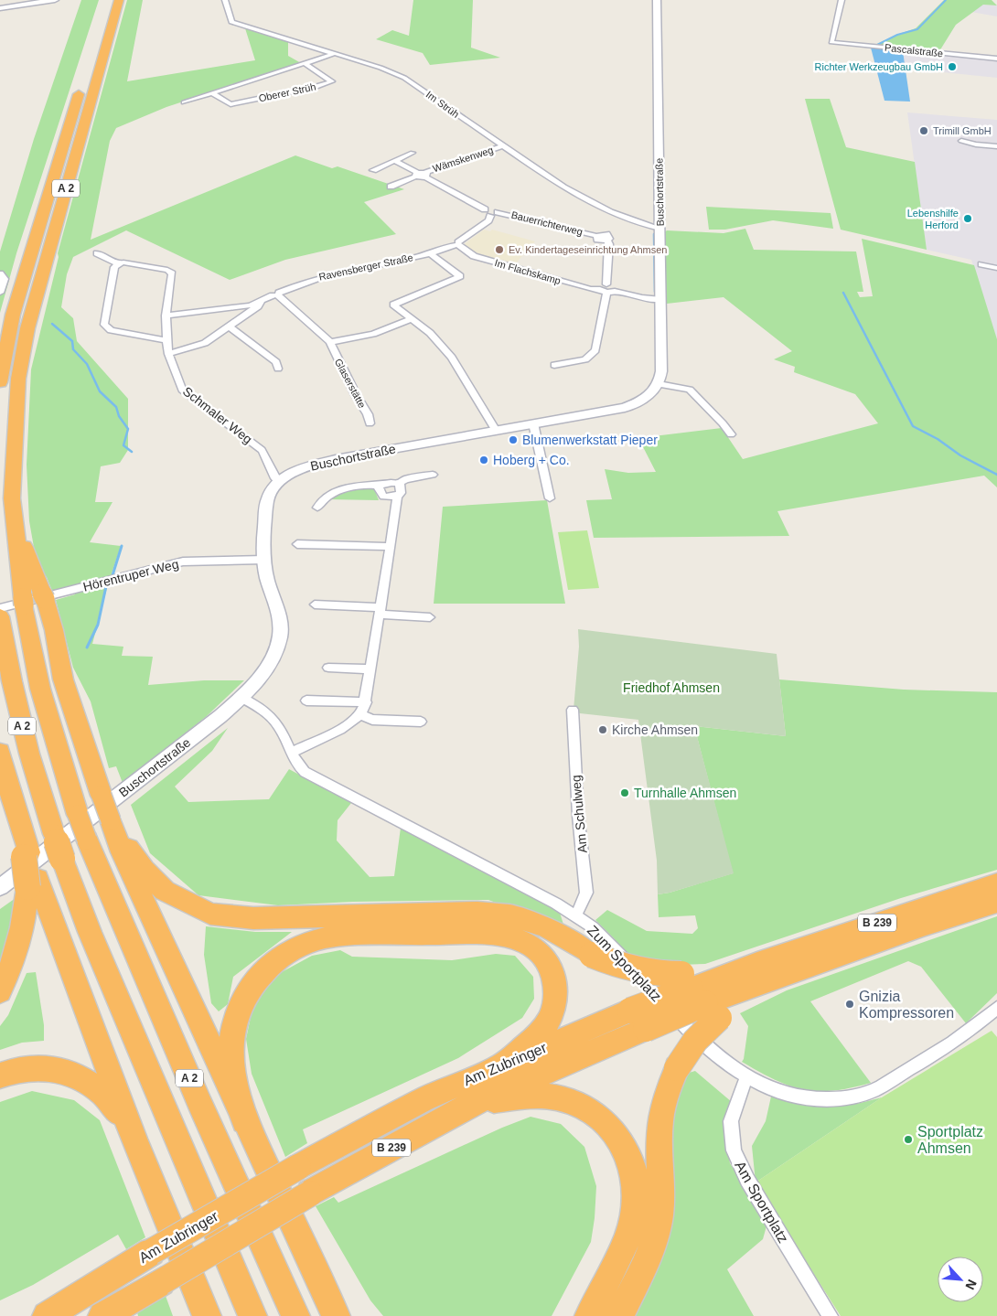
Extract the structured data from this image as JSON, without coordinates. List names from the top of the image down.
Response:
{
  "streets": {
    "highway": ["A 2", "B 239", "Am Zubringer"],
    "main road": ["Buschortstraße"],
    "street": [
      "Pascalstraße",
      "Oberer Strüh",
      "Im Strüh",
      "Wämskenweg",
      "Bauerrichterweg",
      "Ravensberger Straße",
      "Im Flachskamp",
      "Glaserstätte",
      "Schmaler Weg",
      "Hörentruper Weg",
      "Am Schulweg",
      "Zum Sportplatz",
      "Am Sportplatz"
    ]
  },
  "crossings": [
    ["Oberer Strüh", "Im Strüh"],
    ["Im Strüh", "Wämskenweg"],
    ["Im Strüh", "Buschortstraße"],
    ["Buschortstraße", "Im Flachskamp"],
    ["Buschortstraße", "Schmaler Weg"],
    ["Buschortstraße", "Hörentruper Weg"],
    ["Buschortstraße", "Zum Sportplatz"],
    ["Bauerrichterweg", "Ravensberger Straße"],
    ["Bauerrichterweg", "Im Flachskamp"],
    ["Ravensberger Straße", "Im Flachskamp"],
    ["Ravensberger Straße", "Glaserstätte"],
    ["Ravensberger Straße", "Schmaler Weg"],
    ["Am Schulweg", "Zum Sportplatz"],
    ["Zum Sportplatz", "Am Sportplatz"]
  ],
  "parks": ["Friedhof Ahmsen"],
  "places": [
    "Richter Werkzeugbau GmbH",
    "Trimill GmbH",
    "Lebenshilfe Herford",
    "Ev. Kindertageseinrichtung Ahmsen",
    "Blumenwerkstatt Pieper",
    "Hoberg + Co.",
    "Kirche Ahmsen",
    "Turnhalle Ahmsen",
    "Gnizia Kompressoren",
    "Sportplatz Ahmsen"
  ],
  "north": "bottom right"
}
